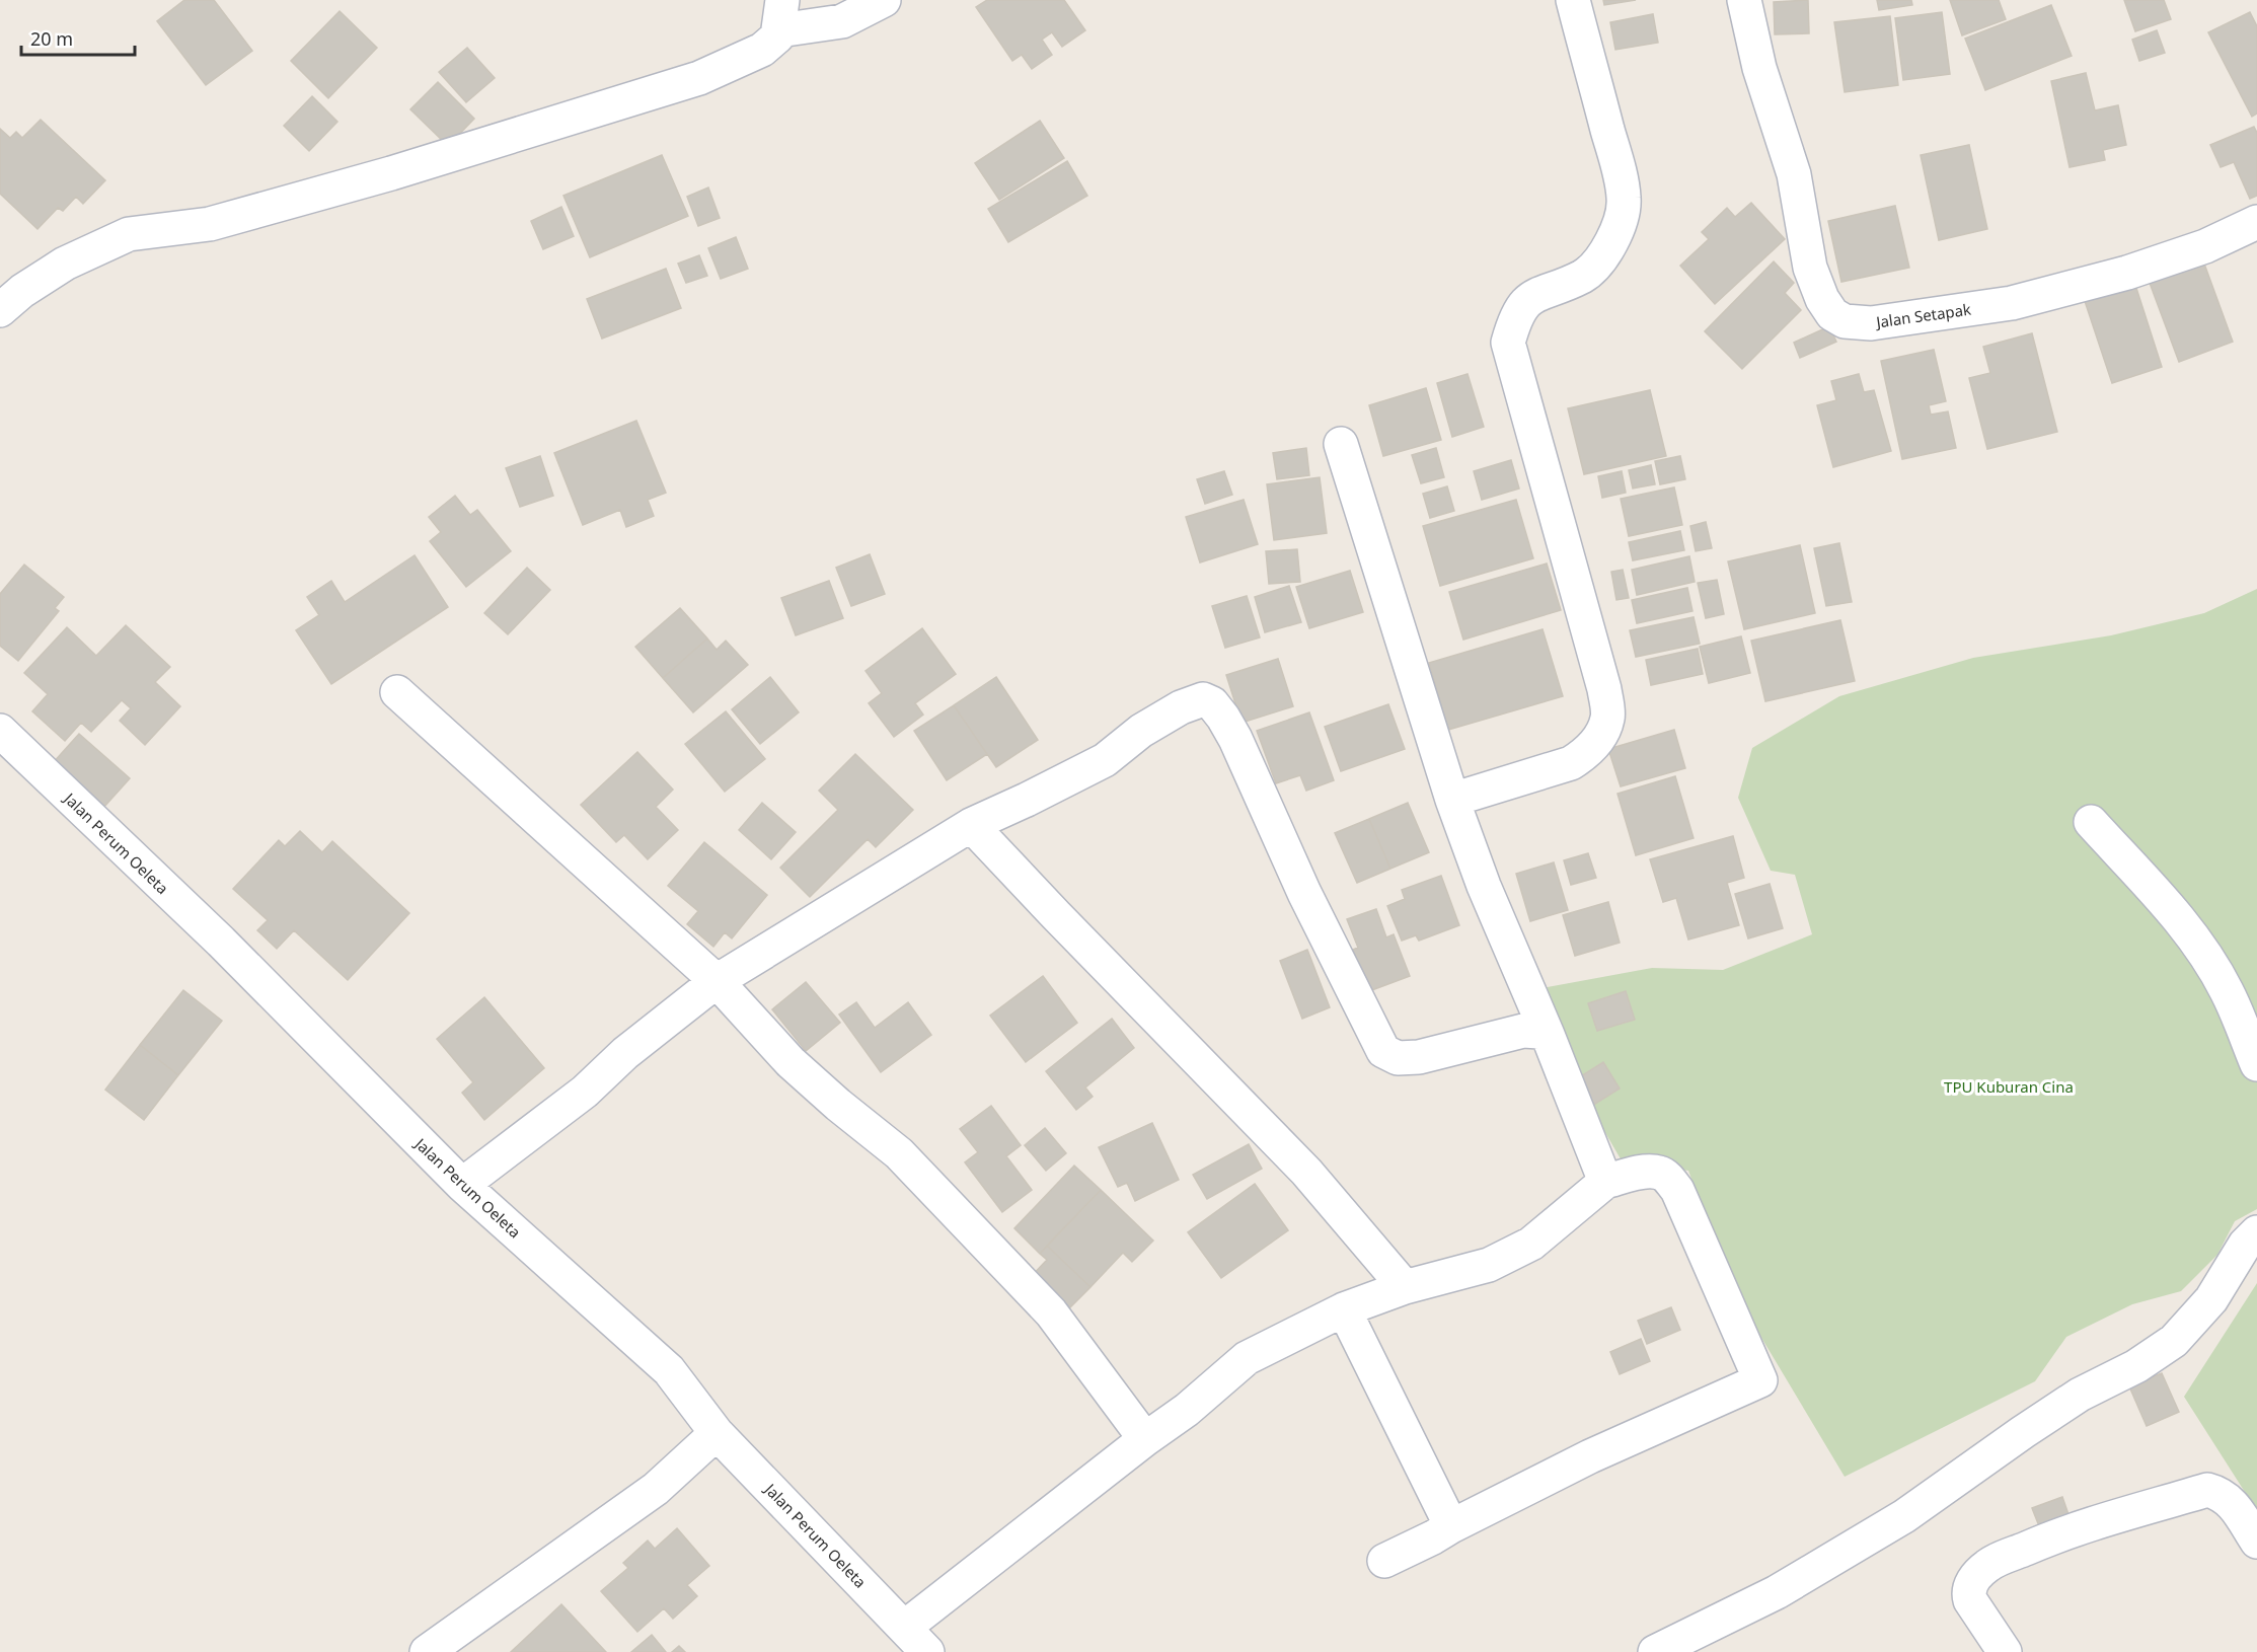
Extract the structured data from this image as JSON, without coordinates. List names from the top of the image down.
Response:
{
  "streets": {
    "street": ["Jalan Setapak", "Jalan Perum Oeleta"]
  },
  "parks": ["TPU Kuburan Cina"],
  "scale_bar": "20 m"
}
